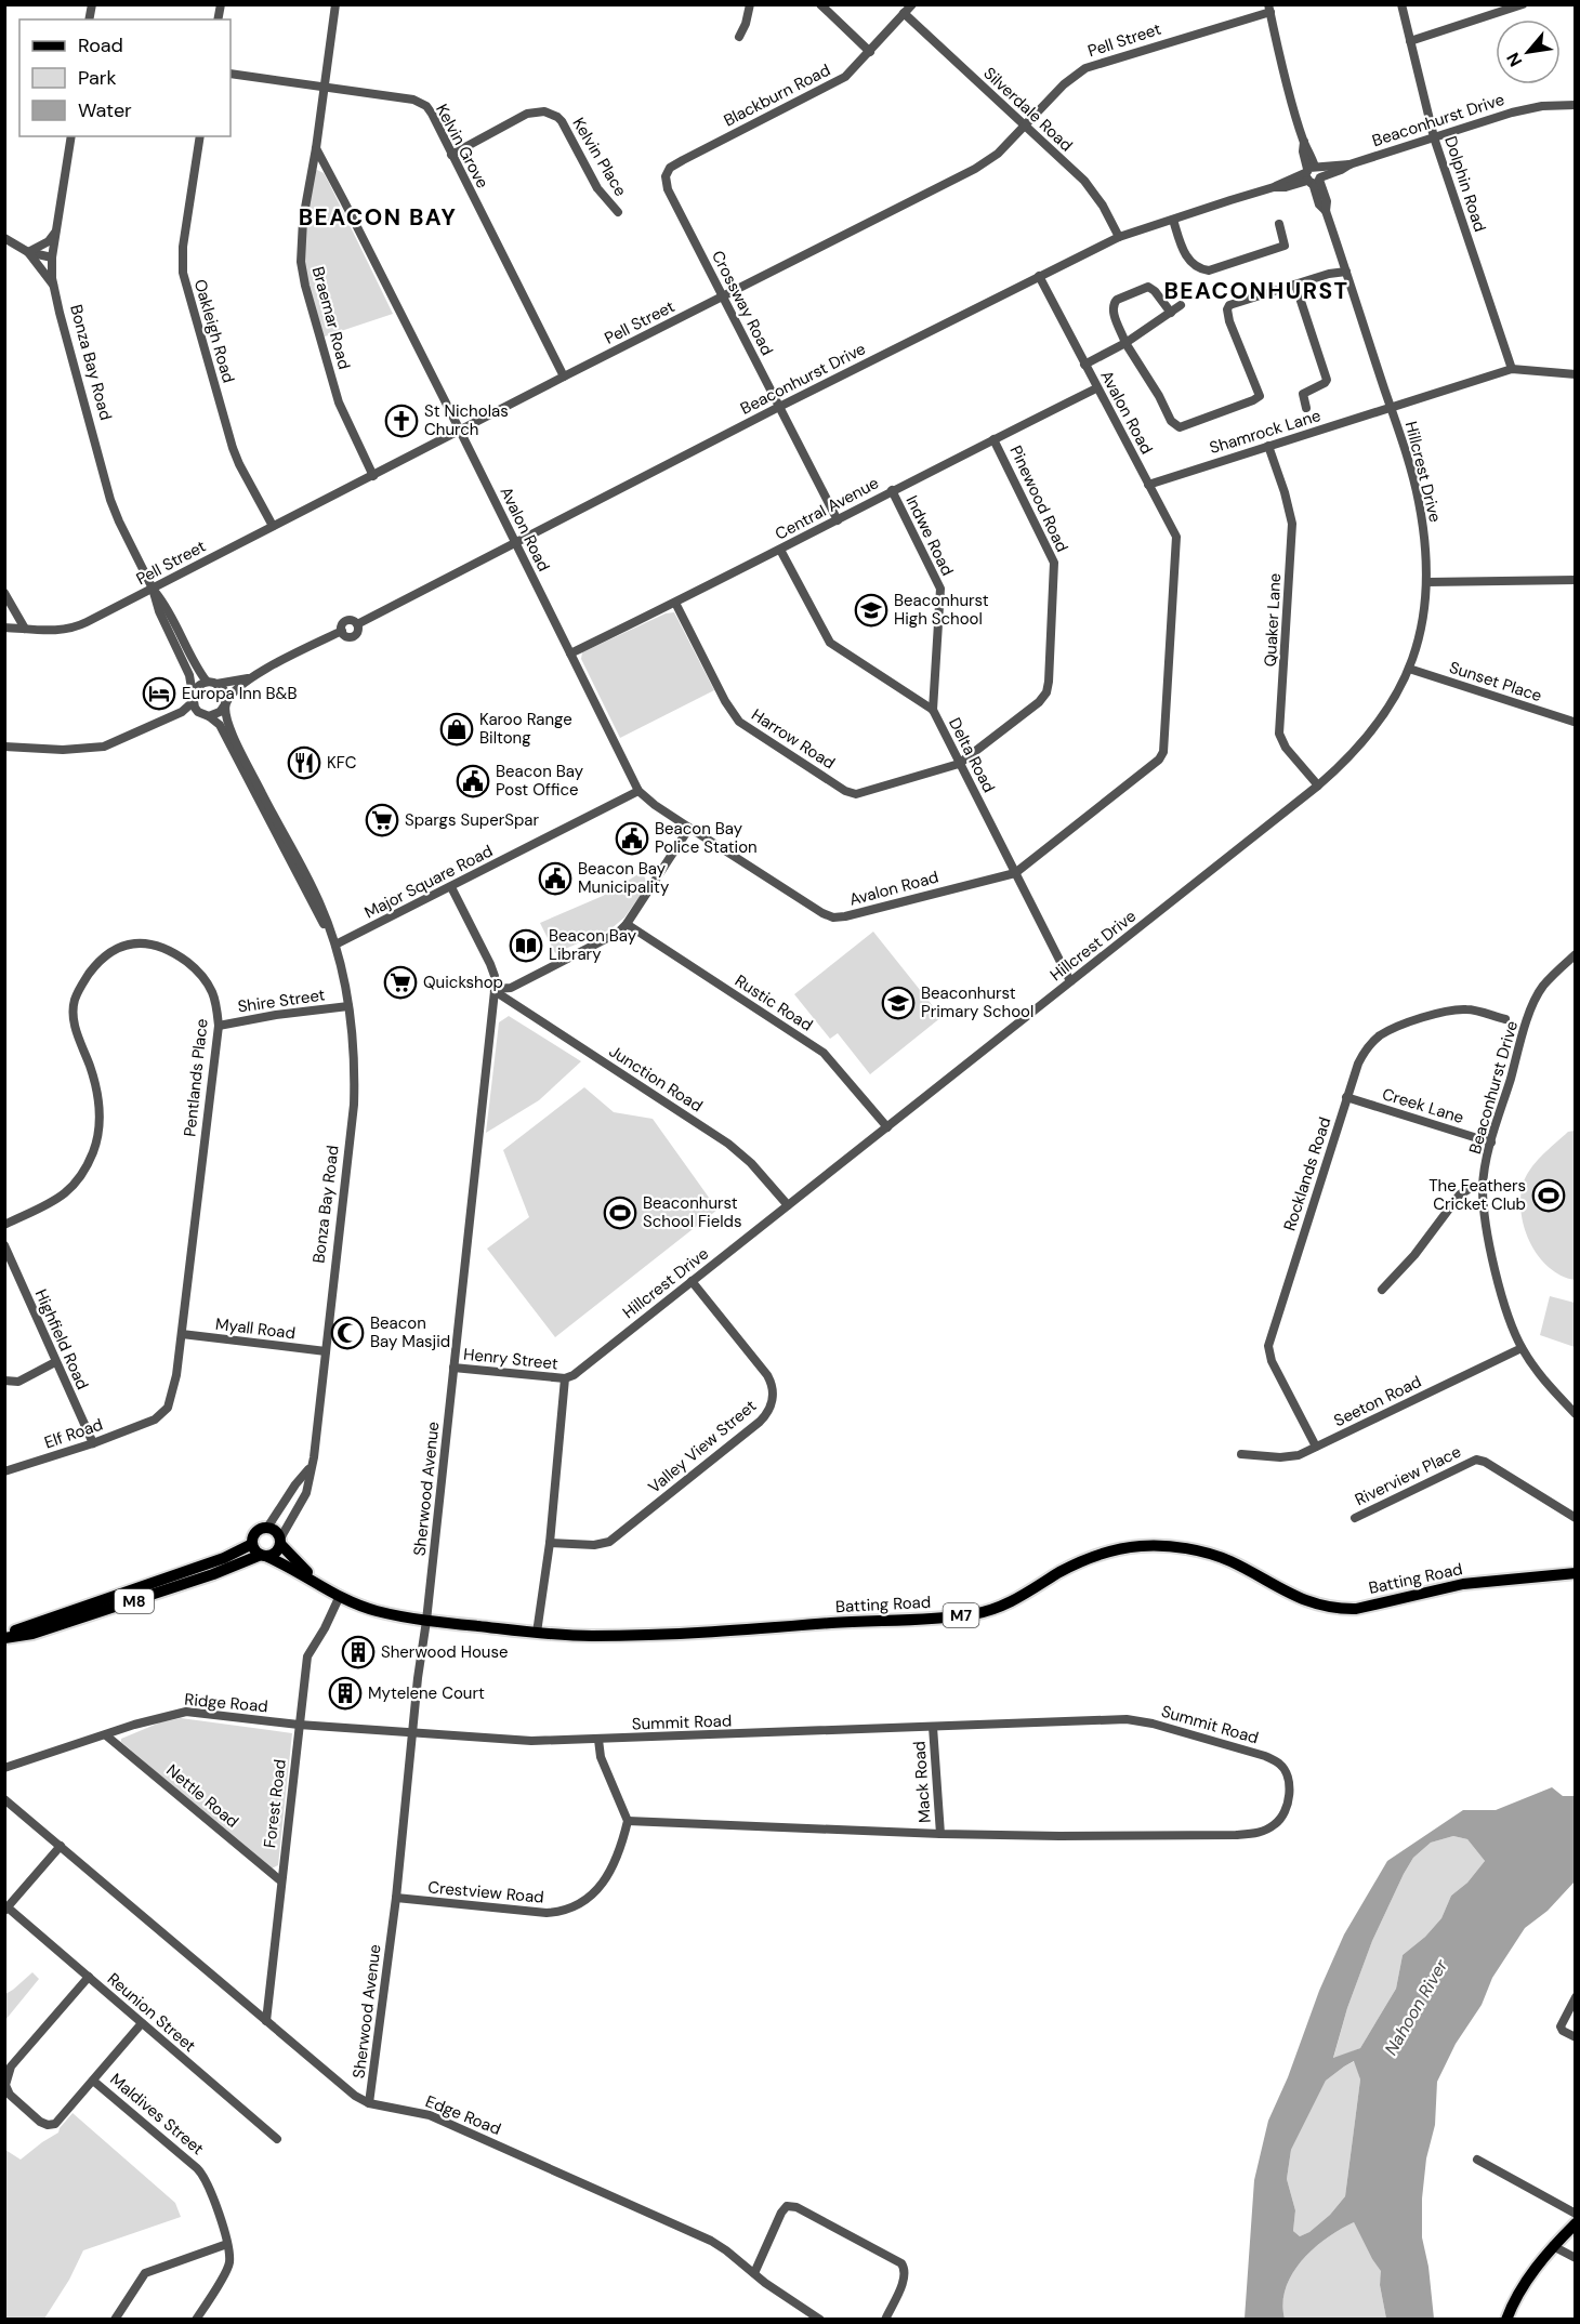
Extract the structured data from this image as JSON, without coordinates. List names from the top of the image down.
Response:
{
  "streets": {
    "main road": ["Batting Road", "M8", "M7"],
    "street": [
      "Pell Street",
      "Blackburn Road",
      "Silverdale Road",
      "Beaconhurst Drive",
      "Kelvin Grove",
      "Kelvin Place",
      "Dolphin Road",
      "Crossway Road",
      "Braemar Road",
      "Oakleigh Road",
      "Bonza Bay Road",
      "Avalon Road",
      "Shamrock Lane",
      "Hillcrest Drive",
      "Pinewood Road",
      "Central Avenue",
      "Indwe Road",
      "Quaker Lane",
      "Sunset Place",
      "Harrow Road",
      "Delta Road",
      "Major Square Road",
      "Shire Street",
      "Rustic Road",
      "Pentlands Place",
      "Junction Road",
      "Creek Lane",
      "Rocklands Road",
      "Myall Road",
      "Highfield Road",
      "Henry Street",
      "Seeton Road",
      "Elf Road",
      "Valley View Street",
      "Riverview Place",
      "Sherwood Avenue",
      "Ridge Road",
      "Summit Road",
      "Mack Road",
      "Nettle Road",
      "Forest Road",
      "Crestview Road",
      "Reunion Street",
      "Maldives Street",
      "Edge Road"
    ]
  },
  "crossings": [
    ["Pell Street", "Silverdale Road"],
    ["Pell Street", "Kelvin Grove"],
    ["Pell Street", "Crossway Road"],
    ["Pell Street", "Braemar Road"],
    ["Pell Street", "Oakleigh Road"],
    ["Pell Street", "Bonza Bay Road"],
    ["Pell Street", "Avalon Road"],
    ["Pell Street", "Hillcrest Drive"],
    ["Blackburn Road", "Silverdale Road"],
    ["Blackburn Road", "Crossway Road"],
    ["Silverdale Road", "Beaconhurst Drive"],
    ["Beaconhurst Drive", "Dolphin Road"],
    ["Beaconhurst Drive", "Crossway Road"],
    ["Beaconhurst Drive", "Avalon Road"],
    ["Beaconhurst Drive", "Hillcrest Drive"],
    ["Beaconhurst Drive", "Creek Lane"],
    ["Beaconhurst Drive", "Seeton Road"],
    ["Kelvin Grove", "Kelvin Place"],
    ["Kelvin Grove", "Braemar Road"],
    ["Dolphin Road", "Shamrock Lane"],
    ["Crossway Road", "Central Avenue"],
    ["Braemar Road", "Avalon Road"],
    ["Bonza Bay Road", "Major Square Road"],
    ["Bonza Bay Road", "Shire Street"],
    ["Bonza Bay Road", "Myall Road"],
    ["Bonza Bay Road", "Batting Road"],
    ["Bonza Bay Road", "M8"],
    ["Avalon Road", "Shamrock Lane"],
    ["Avalon Road", "Central Avenue"],
    ["Avalon Road", "Delta Road"],
    ["Avalon Road", "Major Square Road"],
    ["Shamrock Lane", "Hillcrest Drive"],
    ["Shamrock Lane", "Quaker Lane"],
    ["Hillcrest Drive", "Quaker Lane"],
    ["Hillcrest Drive", "Sunset Place"],
    ["Hillcrest Drive", "Delta Road"],
    ["Hillcrest Drive", "Rustic Road"],
    ["Hillcrest Drive", "Junction Road"],
    ["Hillcrest Drive", "Henry Street"],
    ["Hillcrest Drive", "Valley View Street"],
    ["Pinewood Road", "Central Avenue"],
    ["Pinewood Road", "Harrow Road"],
    ["Pinewood Road", "Delta Road"],
    ["Central Avenue", "Indwe Road"],
    ["Central Avenue", "Harrow Road"],
    ["Central Avenue", "Delta Road"],
    ["Indwe Road", "Delta Road"],
    ["Harrow Road", "Delta Road"],
    ["Major Square Road", "Sherwood Avenue"],
    ["Shire Street", "Pentlands Place"],
    ["Pentlands Place", "Myall Road"],
    ["Pentlands Place", "Elf Road"],
    ["Junction Road", "Sherwood Avenue"],
    ["Creek Lane", "Rocklands Road"],
    ["Rocklands Road", "Seeton Road"],
    ["Highfield Road", "Elf Road"],
    ["Henry Street", "Sherwood Avenue"],
    ["Sherwood Avenue", "Batting Road"],
    ["Sherwood Avenue", "Ridge Road"],
    ["Sherwood Avenue", "Summit Road"],
    ["Sherwood Avenue", "Crestview Road"],
    ["Sherwood Avenue", "Edge Road"],
    ["Batting Road", "M8"],
    ["Batting Road", "Forest Road"],
    ["Ridge Road", "Summit Road"],
    ["Ridge Road", "Nettle Road"],
    ["Ridge Road", "Forest Road"],
    ["Summit Road", "Mack Road"],
    ["Summit Road", "Crestview Road"],
    ["Nettle Road", "Forest Road"],
    ["Forest Road", "Edge Road"]
  ],
  "districts": ["BEACON BAY", "BEACONHURST"],
  "water": ["Nahoon River"],
  "places": {
    "church": ["St Nicholas Church"],
    "school or university": ["Beaconhurst High School", "Beaconhurst Primary School"],
    "hotel": ["Europa Inn B&B"],
    "shop": ["Karoo Range Biltong"],
    "restaurant": ["KFC"],
    "public building": ["Beacon Bay Post Office", "Beacon Bay Police Station", "Beacon Bay Municipality"],
    "supermarket": ["Spargs SuperSpar", "Quickshop"],
    "library": ["Beacon Bay Library"],
    "sports": ["The Feathers Cricket Club", "Beaconhurst School Fields"],
    "mosque": ["Beacon Bay Masjid"],
    "building": ["Sherwood House", "Mytelene Court"]
  },
  "legend": ["Road", "Park", "Water"],
  "north": "bottom left"
}
